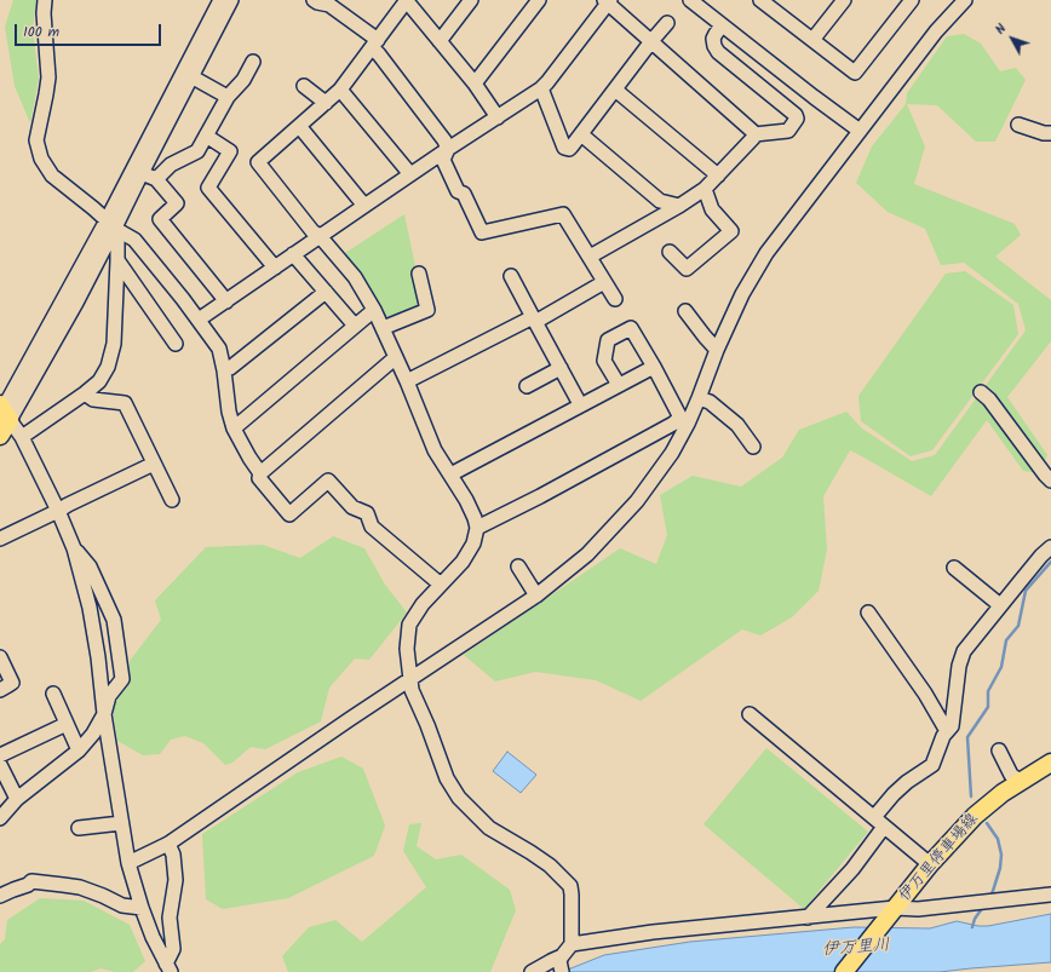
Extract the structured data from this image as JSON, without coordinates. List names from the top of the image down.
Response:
{
  "streets": {
    "main road": ["伊万里停車場線"]
  },
  "water": ["伊万里川"],
  "scale_bar": "100 m",
  "north": "top left"
}
